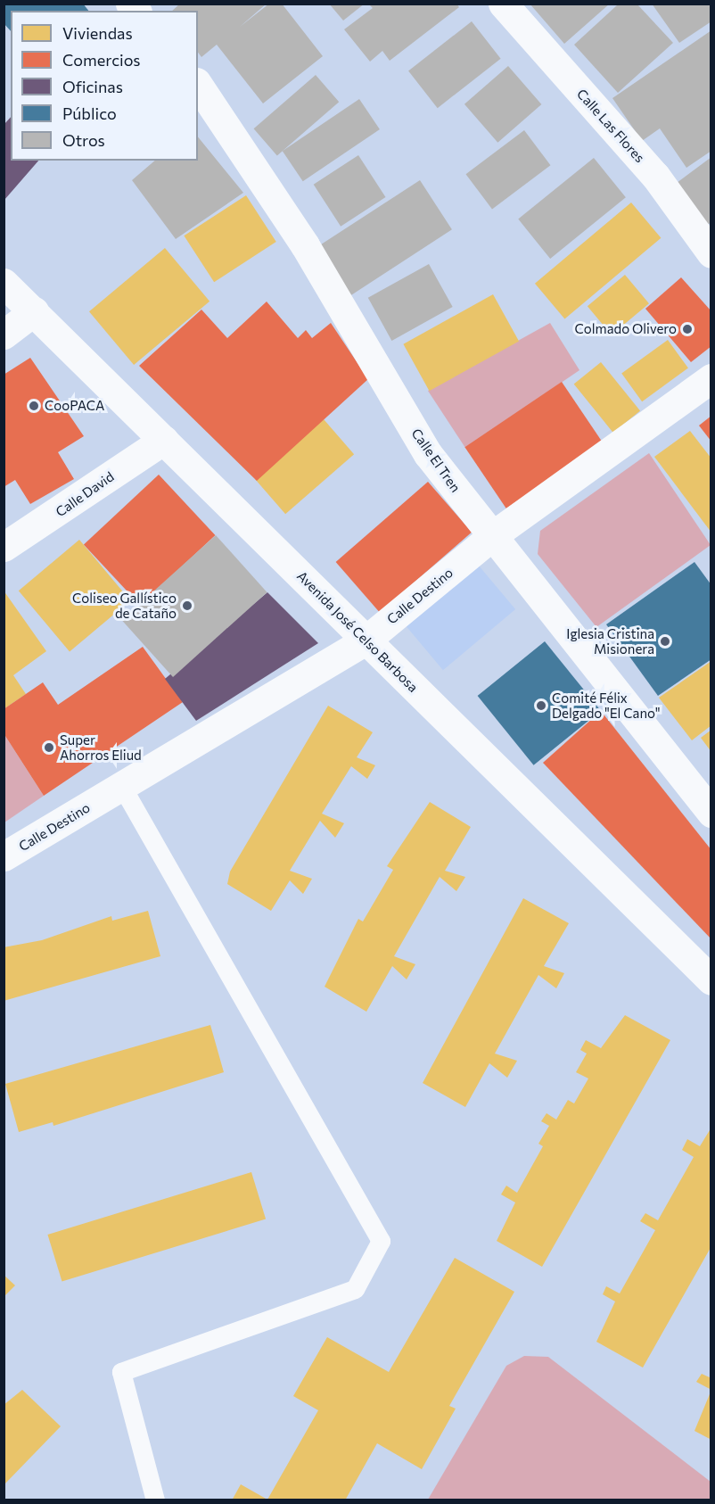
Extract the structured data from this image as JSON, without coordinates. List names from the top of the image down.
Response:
{
  "streets": {
    "main road": [
      "Calle Las Flores",
      "Calle El Tren",
      "Calle David",
      "Calle Destino",
      "Avenida José Celso Barbosa"
    ]
  },
  "crossings": [
    ["Calle El Tren", "Calle Destino"],
    ["Calle David", "Avenida José Celso Barbosa"],
    ["Calle Destino", "Avenida José Celso Barbosa"]
  ],
  "places": [
    "Colmado Olivero",
    "CooPACA",
    "Coliseo Gallístico de Cataño",
    "Iglesia Cristina Misionera",
    "Comité Félix Delgado \"El Cano\"",
    "Super Ahorros Eliud"
  ],
  "legend": [
    "Viviendas",
    "Comercios",
    "Oficinas",
    "Público",
    "Otros"
  ]
}
